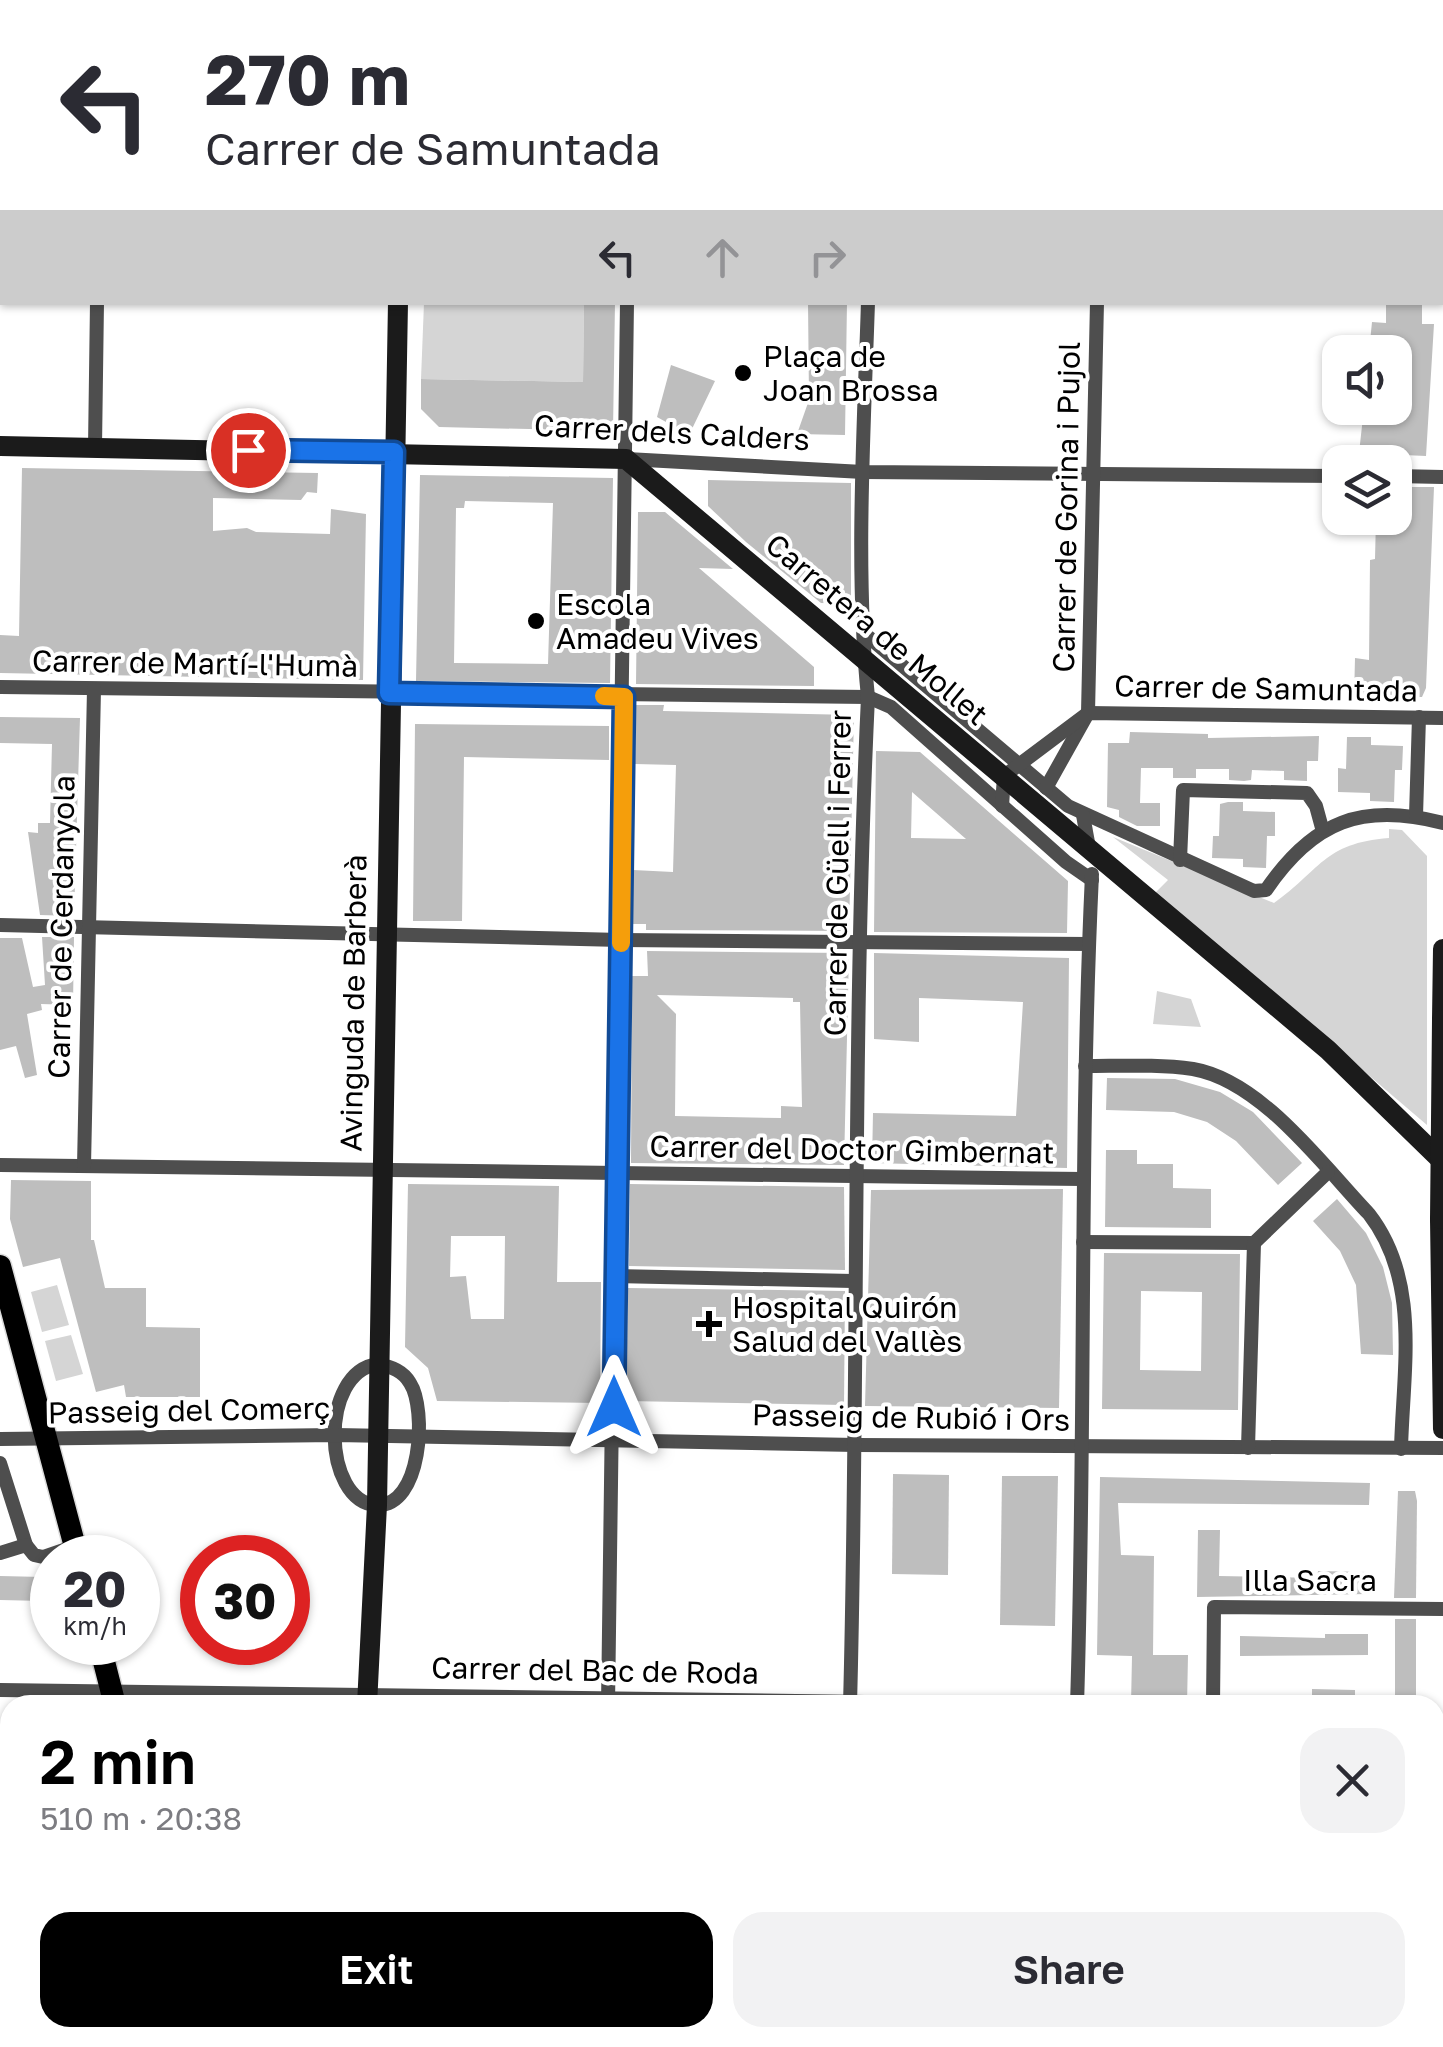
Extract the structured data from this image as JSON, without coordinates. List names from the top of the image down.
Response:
{
  "streets": {
    "street": [
      "Carrer dels Calders",
      "Carrer de Gorina i Pujol",
      "Carretera de Mollet",
      "Carrer de Martí-l'Humà",
      "Carrer de Samuntada",
      "Carrer de Güell i Ferrer",
      "Carrer de Cerdanyola",
      "Avinguda de Barberà",
      "Carrer del Doctor Gimbernat",
      "Passeig del Comerç",
      "Passeig de Rubió i Ors",
      "Illa Sacra",
      "Carrer del Bac de Roda"
    ]
  },
  "crossings": [
    ["Carrer dels Calders", "Carrer de Gorina i Pujol"],
    ["Carrer dels Calders", "Carretera de Mollet"],
    ["Carrer dels Calders", "Carrer de Güell i Ferrer"],
    ["Carrer dels Calders", "Avinguda de Barberà"],
    ["Carrer de Gorina i Pujol", "Carrer de Samuntada"],
    ["Carretera de Mollet", "Carrer de Samuntada"],
    ["Carretera de Mollet", "Carrer de Güell i Ferrer"],
    ["Carrer de Martí-l'Humà", "Carrer de Cerdanyola"],
    ["Carrer de Martí-l'Humà", "Avinguda de Barberà"],
    ["Carrer de Güell i Ferrer", "Carrer del Doctor Gimbernat"],
    ["Carrer de Güell i Ferrer", "Passeig de Rubió i Ors"],
    ["Carrer de Cerdanyola", "Carrer del Doctor Gimbernat"],
    ["Avinguda de Barberà", "Carrer del Doctor Gimbernat"],
    ["Avinguda de Barberà", "Passeig del Comerç"],
    ["Avinguda de Barberà", "Passeig de Rubió i Ors"],
    ["Passeig del Comerç", "Passeig de Rubió i Ors"]
  ],
  "places": {
    "other": ["Plaça de Joan Brossa", "Escola Amadeu Vives"],
    "health": ["Hospital Quirón Salud del Vallès"]
  },
  "page": {
    "turn": ["270 m", "Carrer de Samuntada"],
    "speed": "20 km/h",
    "limit": "30",
    "heading": ["2 min", "510 m · 20:38"],
    "buttons": ["Exit", "Share"]
  }
}
